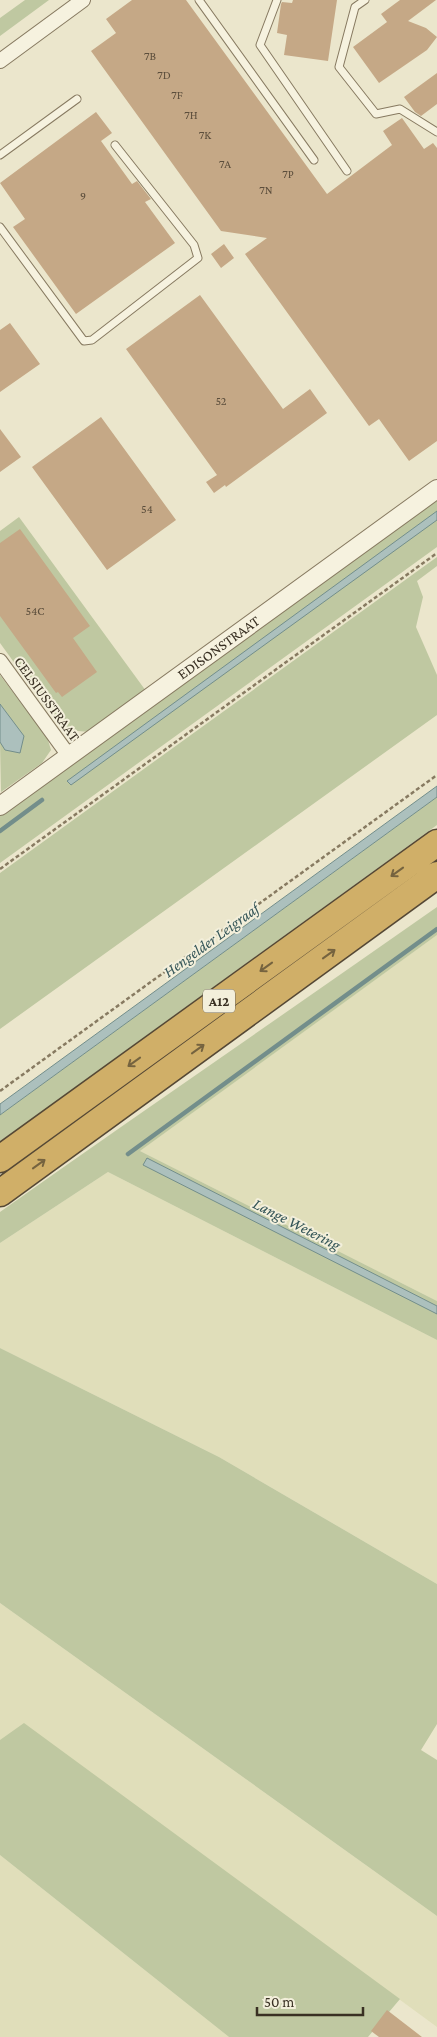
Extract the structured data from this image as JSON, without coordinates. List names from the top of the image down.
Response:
{
  "streets": {
    "highway": ["A12"],
    "street": ["EDISONSTRAAT", "CELSIUSSTRAAT"]
  },
  "crossings": [
    ["EDISONSTRAAT", "CELSIUSSTRAAT"]
  ],
  "water": ["Hengelder Leigraaf", "Lange Wetering"],
  "house_numbers": [
    "7B",
    "7D",
    "7F",
    "7H",
    "7K",
    "7A",
    "7P",
    "7N",
    "9",
    "52",
    "54",
    "54C"
  ],
  "scale_bar": "50 m"
}
